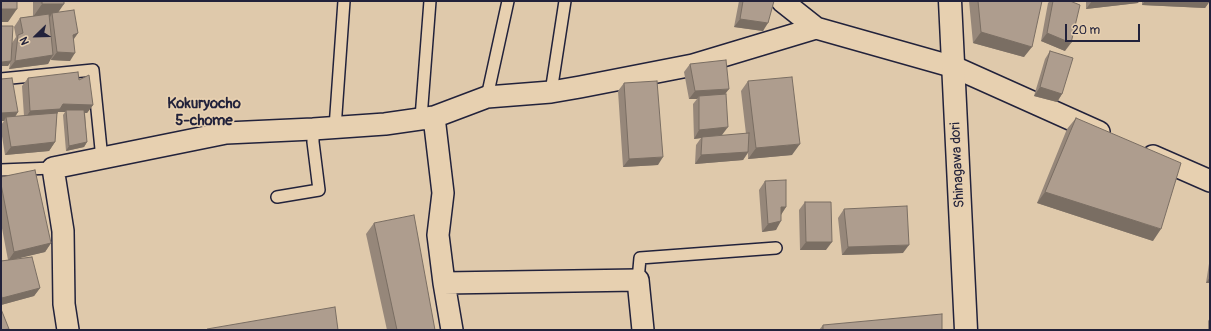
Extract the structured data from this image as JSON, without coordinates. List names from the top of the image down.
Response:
{
  "streets": {
    "street": ["Shinagawa dori"]
  },
  "districts": ["Kokuryocho 5-chome"],
  "scale_bar": "20 m",
  "north": "bottom left"
}
